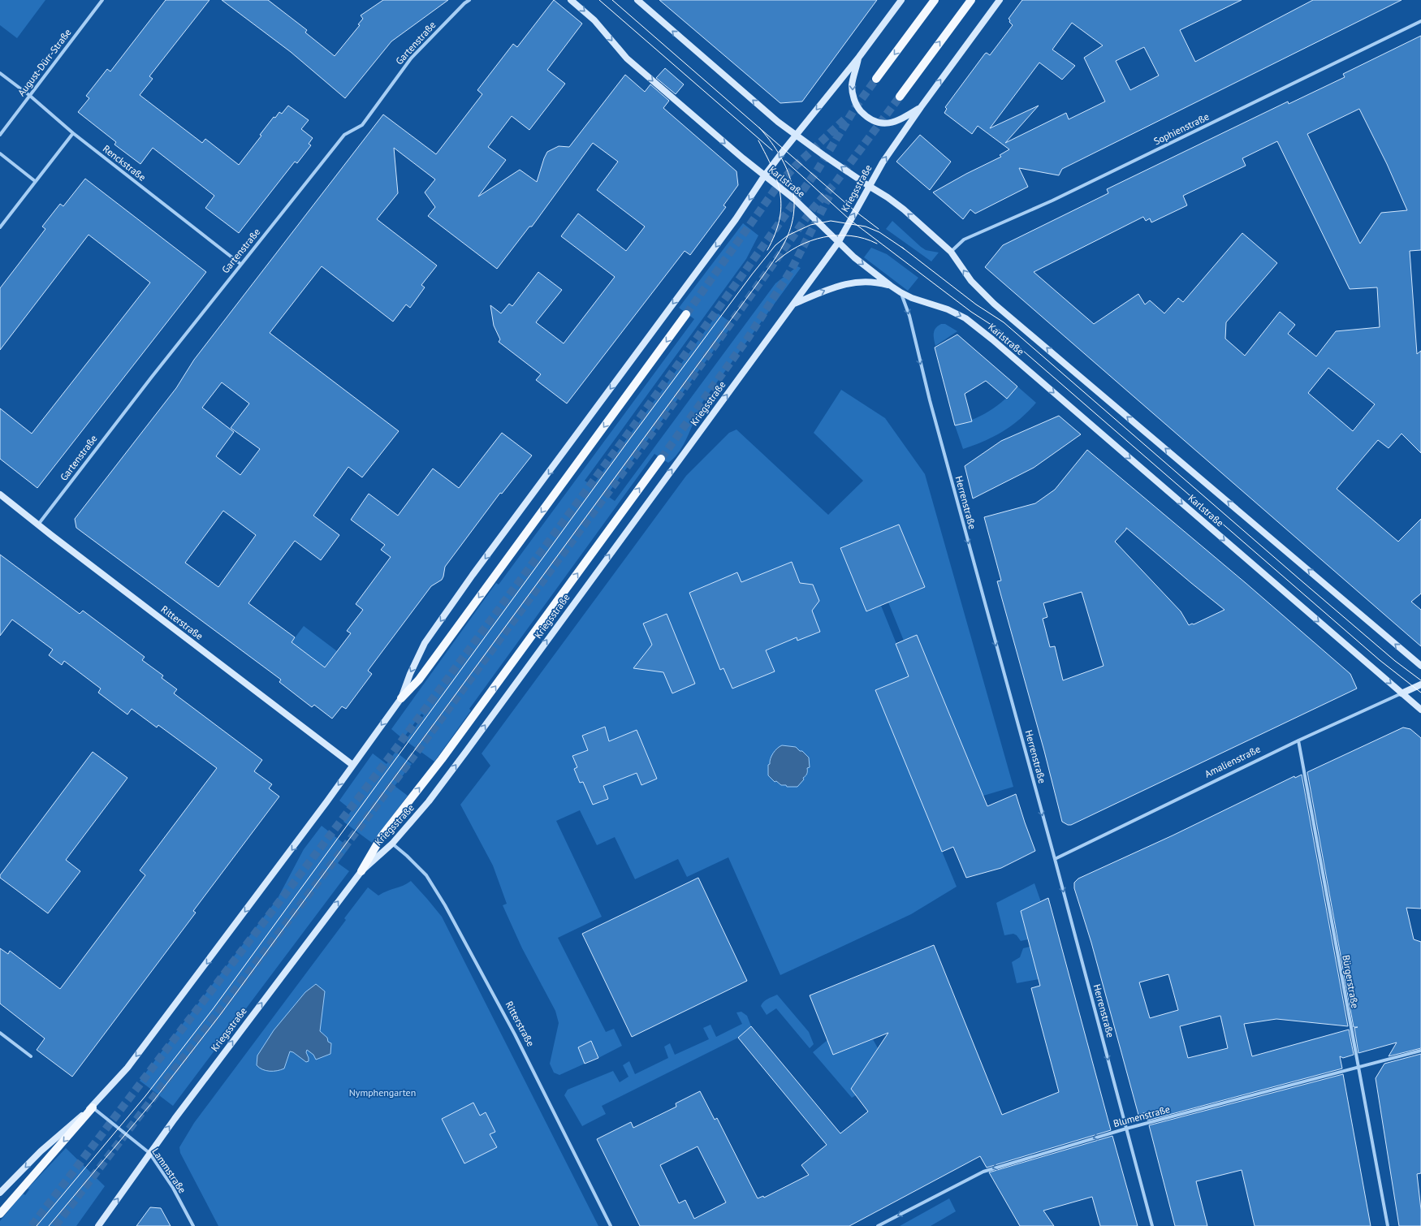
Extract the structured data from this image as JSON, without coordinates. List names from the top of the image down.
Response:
{
  "streets": {
    "main road": [
      "Karlstraße",
      "Kriegsstraße",
      "Ritterstraße",
      "Amalienstraße"
    ],
    "street": [
      "Gartenstraße",
      "August-Dürr-Straße",
      "Sophienstraße",
      "Renckstraße",
      "Herrenstraße",
      "Bürgerstraße",
      "Blumenstraße",
      "Lammstraße"
    ]
  },
  "crossings": [
    ["Gartenstraße", "Renckstraße"],
    ["Gartenstraße", "Ritterstraße"],
    ["August-Dürr-Straße", "Renckstraße"],
    ["Sophienstraße", "Karlstraße"],
    ["Karlstraße", "Kriegsstraße"],
    ["Karlstraße", "Herrenstraße"],
    ["Karlstraße", "Amalienstraße"],
    ["Kriegsstraße", "Ritterstraße"],
    ["Kriegsstraße", "Lammstraße"],
    ["Herrenstraße", "Amalienstraße"],
    ["Herrenstraße", "Blumenstraße"],
    ["Amalienstraße", "Bürgerstraße"],
    ["Bürgerstraße", "Blumenstraße"]
  ],
  "one_way": ["Herrenstraße", "Blumenstraße"],
  "parks": ["Nymphengarten"]
}
